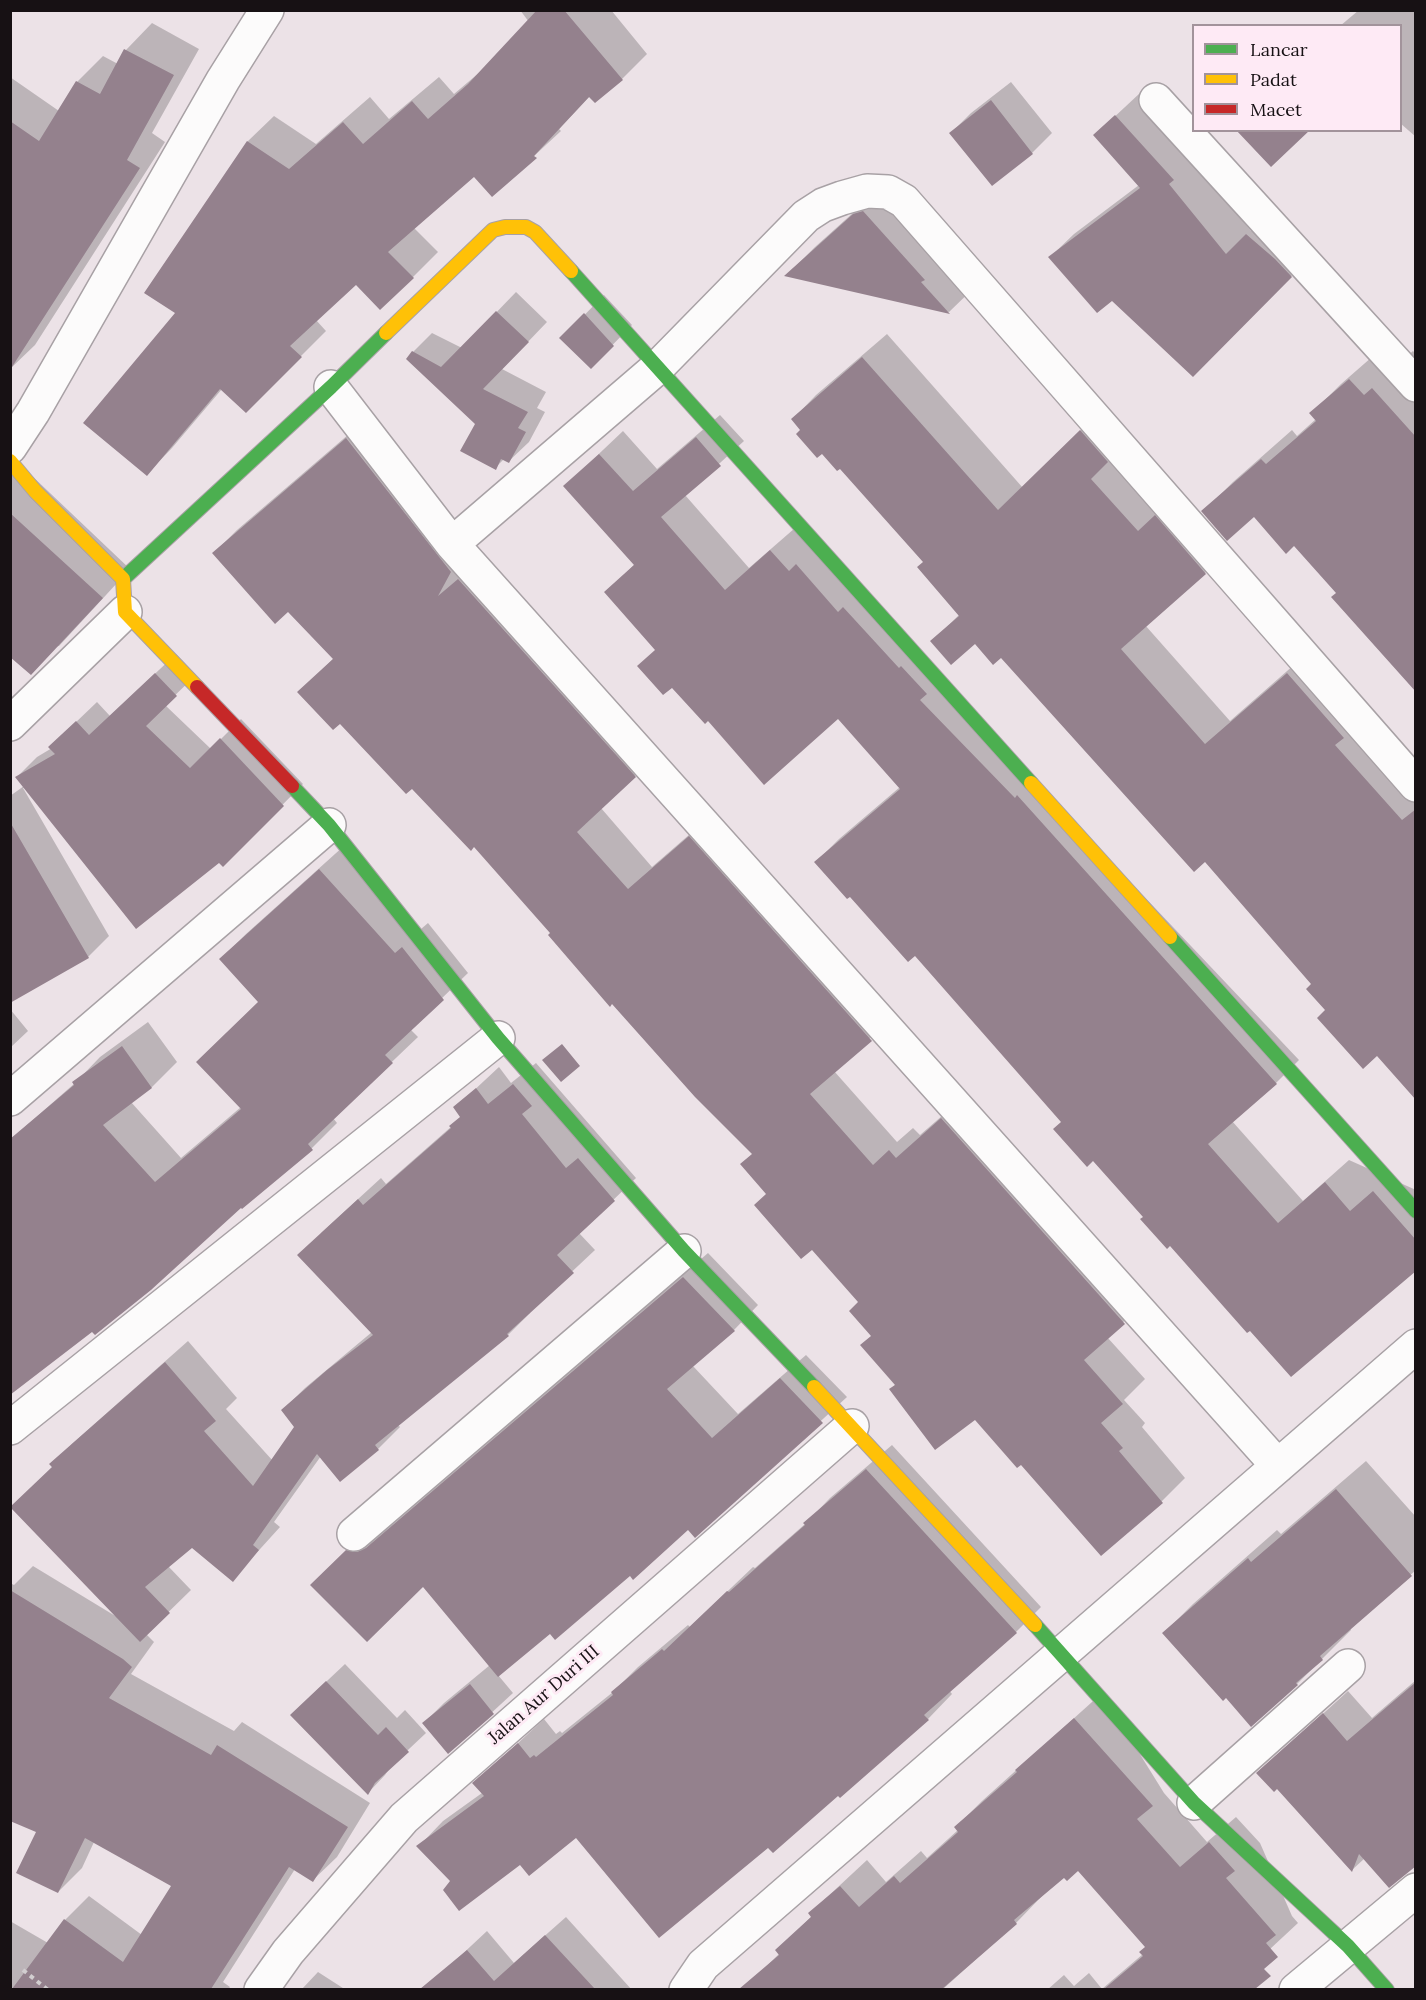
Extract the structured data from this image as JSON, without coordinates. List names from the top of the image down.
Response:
{
  "streets": {
    "street": ["Jalan Aur Duri III"]
  },
  "legend": ["Lancar", "Padat", "Macet"]
}
